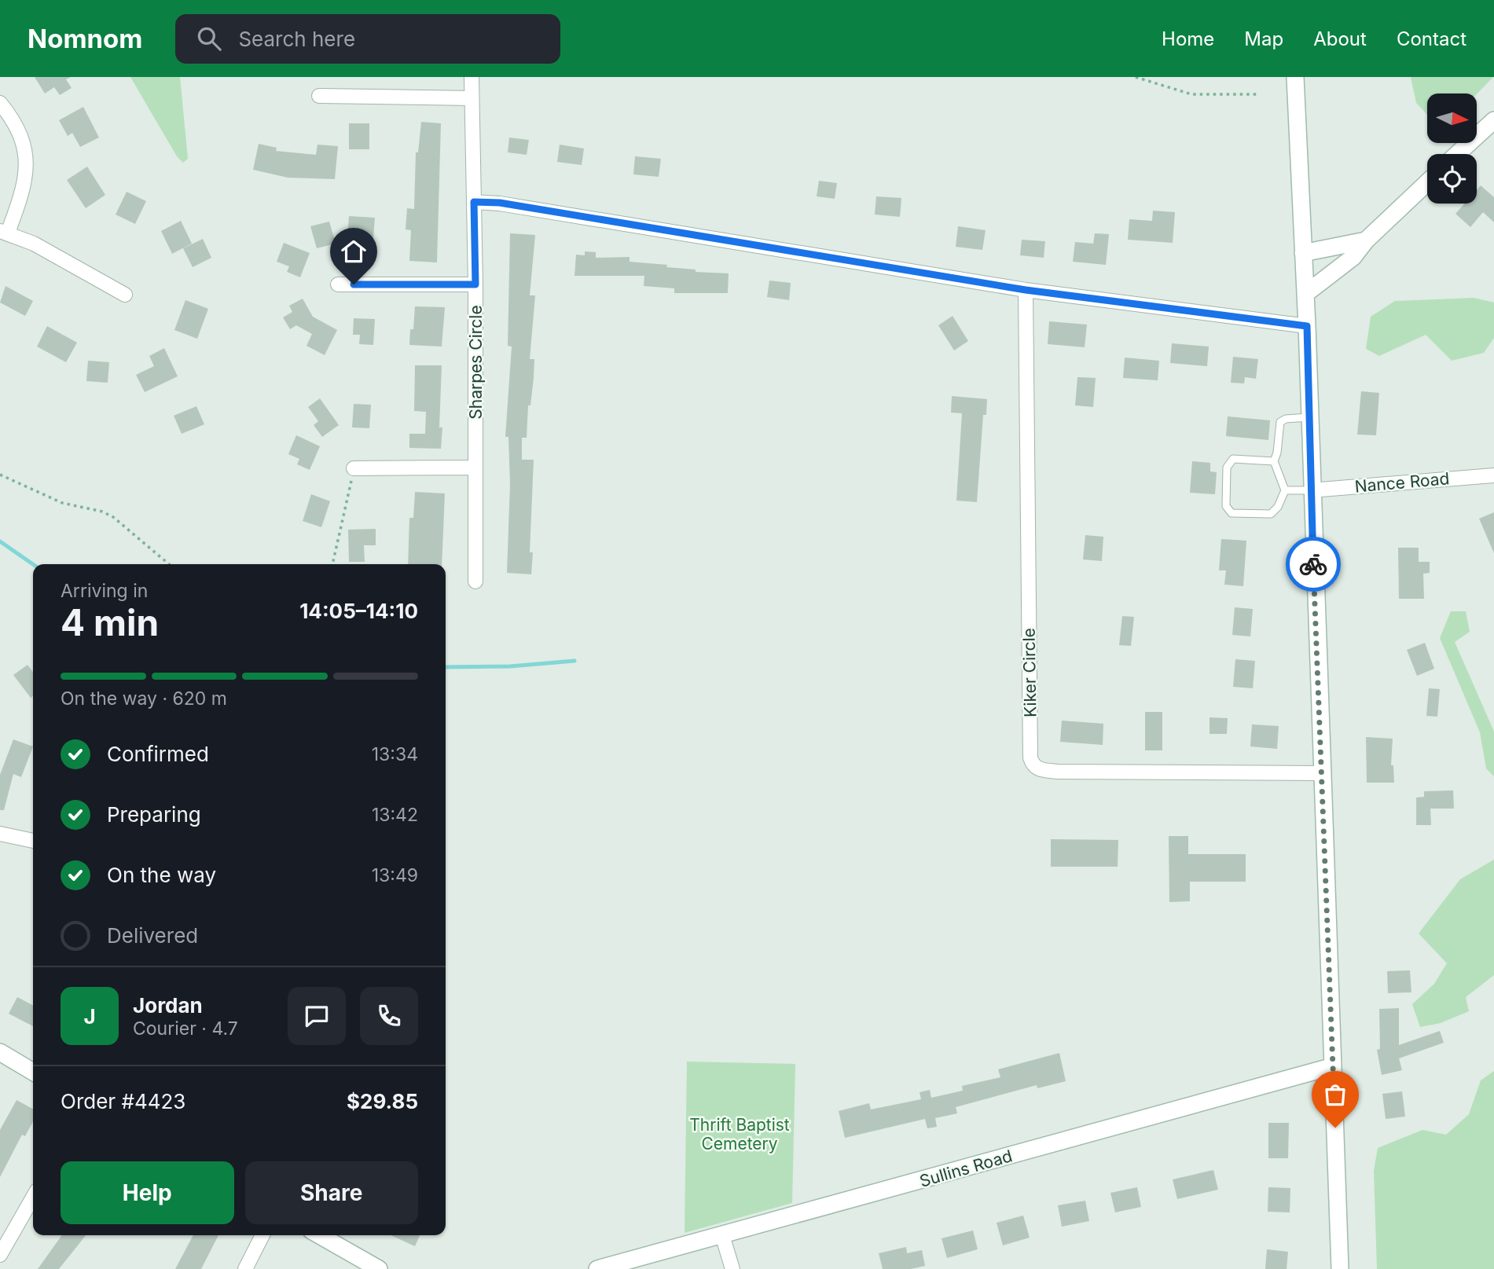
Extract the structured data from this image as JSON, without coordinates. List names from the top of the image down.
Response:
{
  "streets": {
    "main road": ["Sullins Road"],
    "street": ["Sharpes Circle", "Nance Road", "Kiker Circle"]
  },
  "parks": ["Thrift Baptist Cemetery"],
  "north": "right",
  "page": {
    "header": "Nomnom",
    "search": "Search here",
    "nav": [
      "Home",
      "Map",
      "About",
      "Contact"
    ],
    "heading": ["4 min", "Arriving in", "14:05–14:10"],
    "panel": [
      "Jordan",
      "Courier · 4.7",
      "Order #4423",
      "$29.85"
    ],
    "bar": "On the way · 620 m",
    "list": [
      ["Confirmed", "13:34"],
      ["Preparing", "13:42"],
      ["On the way", "13:49"],
      "Delivered"
    ],
    "round": "J",
    "buttons": ["Help", "Share"]
  }
}
